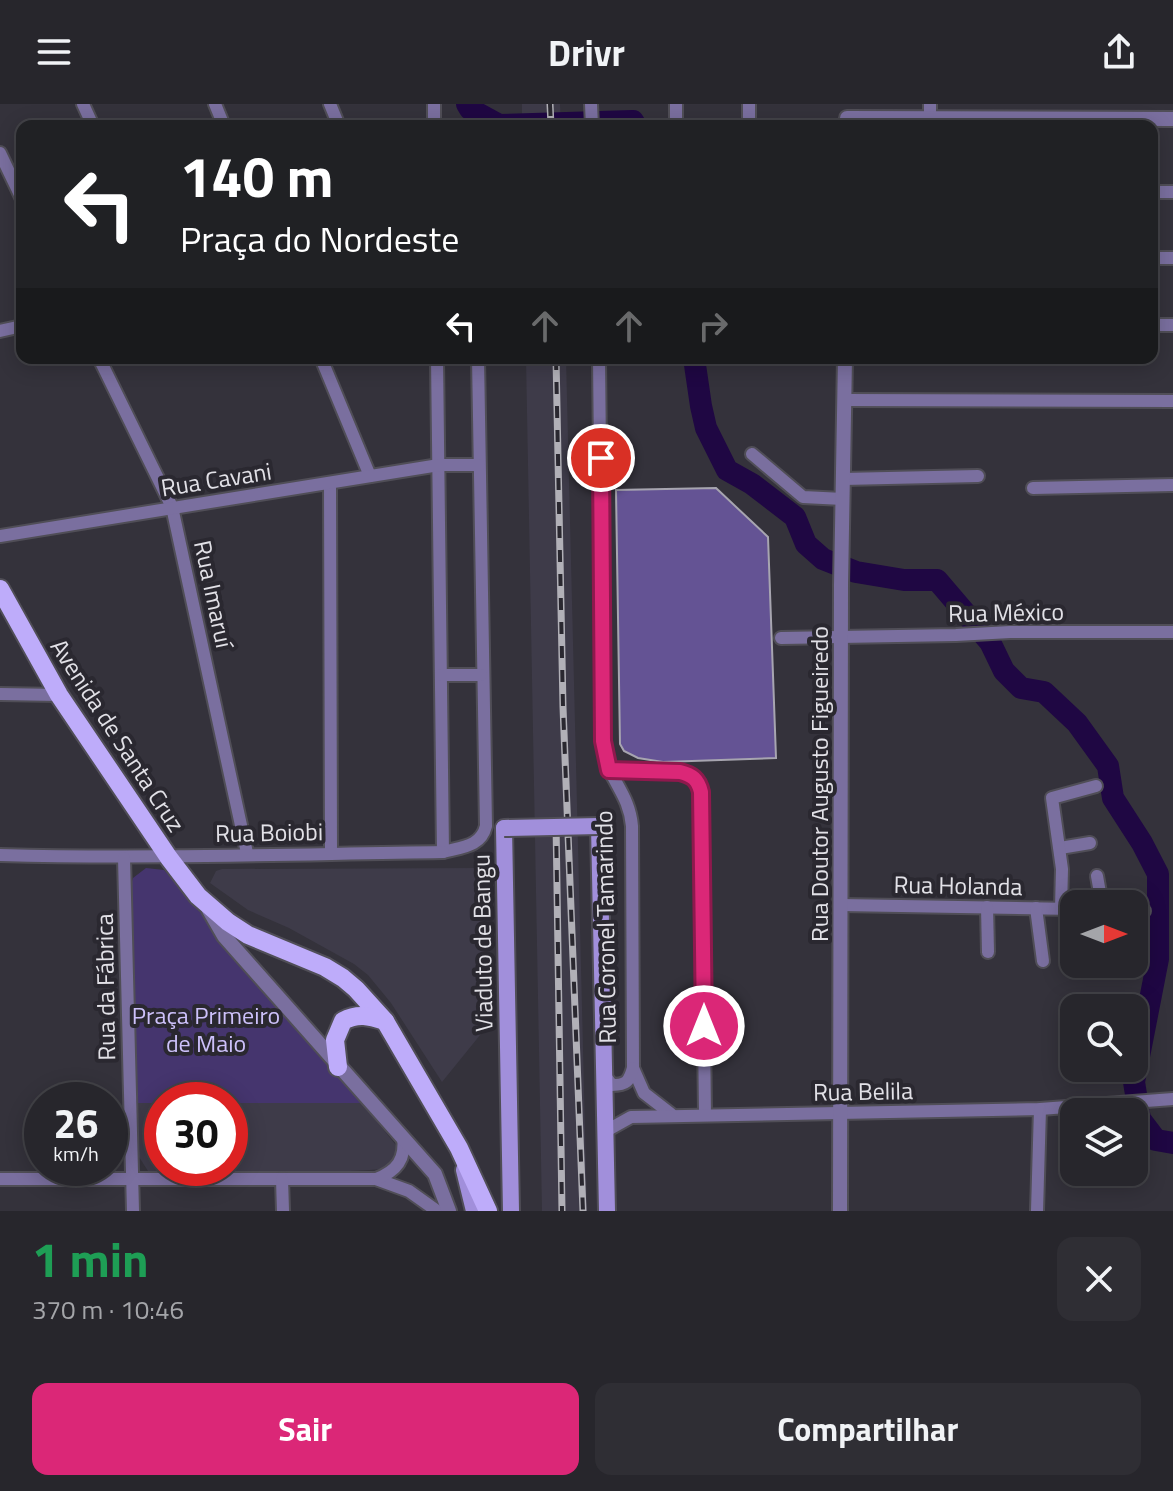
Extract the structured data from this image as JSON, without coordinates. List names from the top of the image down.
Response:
{
  "streets": {
    "main road": ["Avenida de Santa Cruz", "Rua Coronel Tamarindo", "Viaduto de Bangu"],
    "street": [
      "Rua Cavani",
      "Rua Imaruí",
      "Rua México",
      "Rua Doutor Augusto Figueiredo",
      "Rua Boiobi",
      "Rua Holanda",
      "Rua da Fábrica",
      "Rua Belila"
    ]
  },
  "crossings": [
    ["Rua Cavani", "Rua Imaruí"],
    ["Rua Imaruí", "Rua Boiobi"],
    ["Rua México", "Rua Doutor Augusto Figueiredo"],
    ["Avenida de Santa Cruz", "Rua Boiobi"],
    ["Rua Doutor Augusto Figueiredo", "Rua Holanda"],
    ["Rua Doutor Augusto Figueiredo", "Rua Belila"],
    ["Rua Boiobi", "Rua da Fábrica"],
    ["Rua Coronel Tamarindo", "Viaduto de Bangu"],
    ["Rua Coronel Tamarindo", "Rua Belila"]
  ],
  "parks": ["Praça Primeiro de Maio"],
  "north": "right",
  "page": {
    "header": "Drivr",
    "turn": ["140 m", "Praça do Nordeste"],
    "speed": "26 km/h",
    "limit": "30",
    "heading": ["1 min", "370 m · 10:46"],
    "buttons": ["Sair", "Compartilhar"]
  }
}
